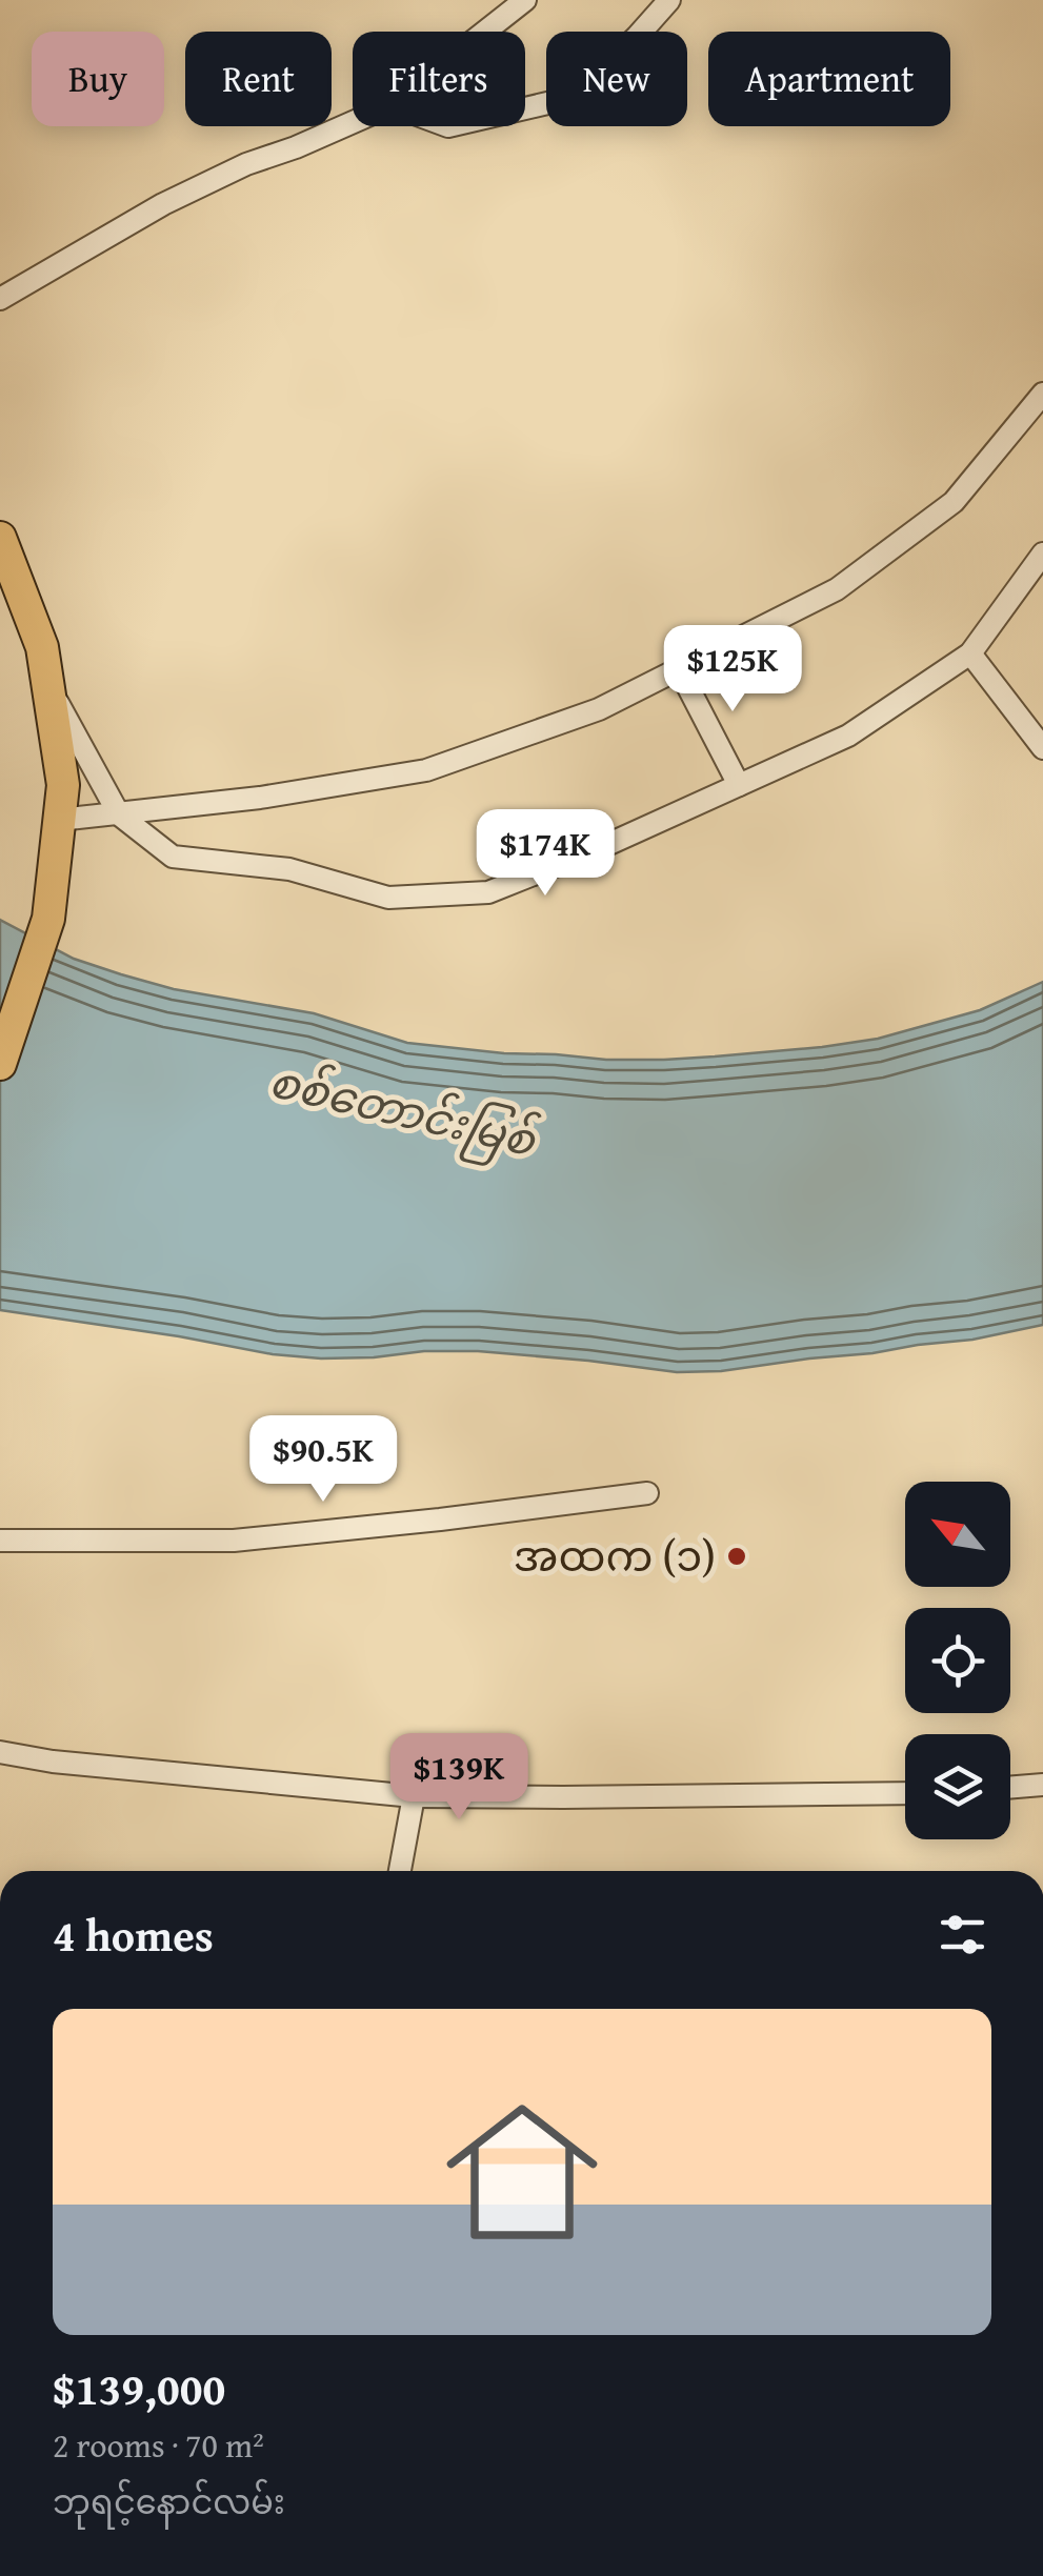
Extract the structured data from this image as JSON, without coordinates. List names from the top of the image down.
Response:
{
  "water": ["စစ်တောင်းမြစ်"],
  "places": ["အထက (၁)"],
  "north": "top left",
  "page": {
    "chip": [
      "Buy",
      "Rent",
      "Filters",
      "New",
      "Apartment"
    ],
    "price": [
      "$125K",
      "$174K",
      "$90.5K",
      "$139K"
    ],
    "heading": "4 homes",
    "list": [
      {
        "name": "$139,000",
        "note": "2 rooms · 70 m² · ဘုရင့်နောင်လမ်း"
      }
    ]
  }
}
